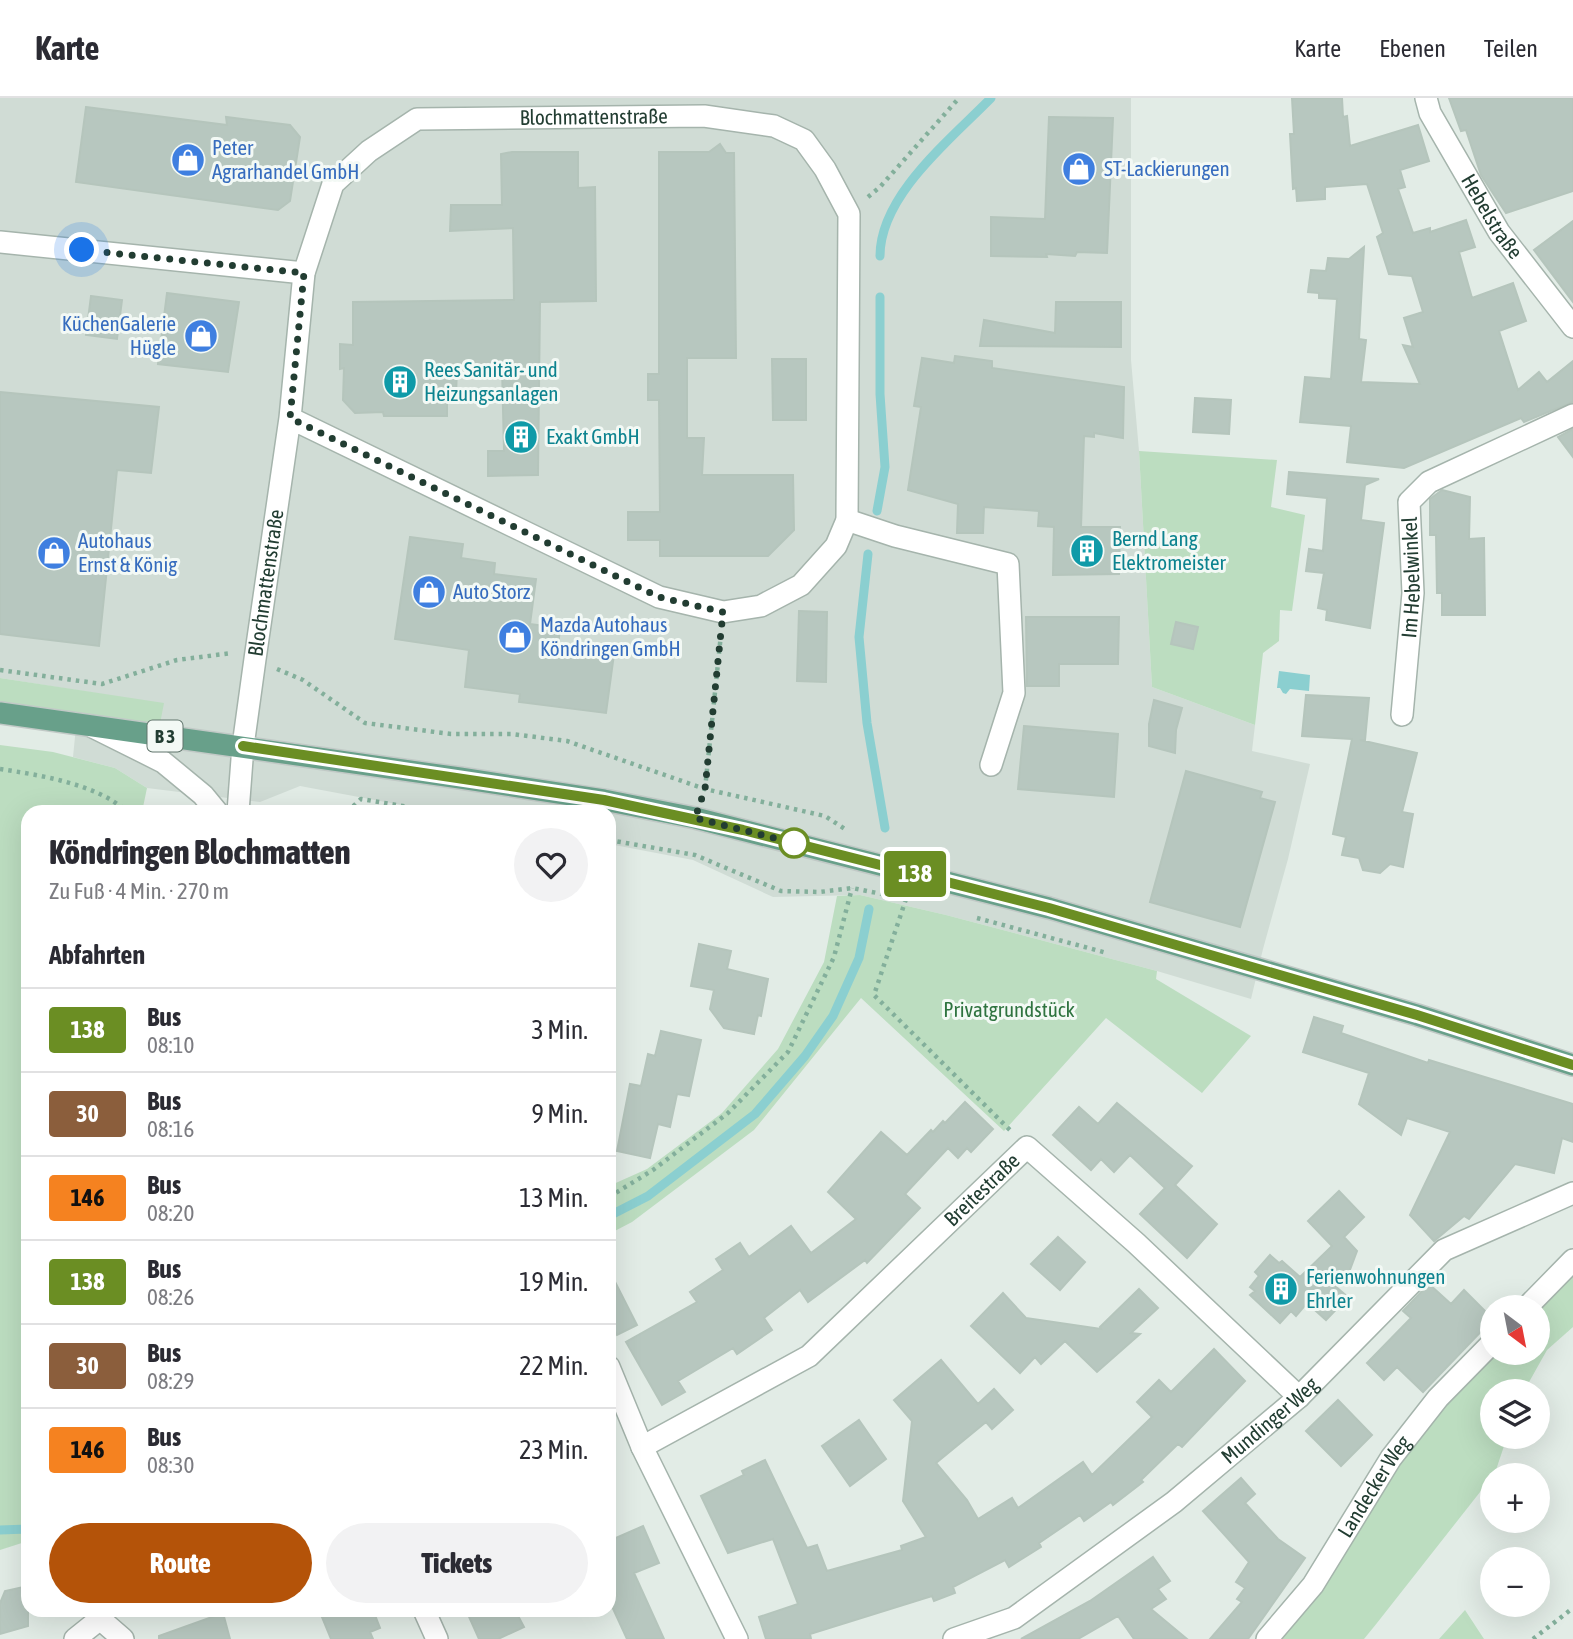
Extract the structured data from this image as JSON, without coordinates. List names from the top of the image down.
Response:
{
  "streets": {
    "main road": ["B 3"],
    "street": [
      "Blochmattenstraße",
      "Hebelstraße",
      "Im Hebelwinkel",
      "Breitestraße",
      "Mundinger Weg",
      "Landecker Weg"
    ]
  },
  "crossings": [
    ["Blochmattenstraße", "B 3"],
    ["Breitestraße", "Mundinger Weg"]
  ],
  "parks": ["Privatgrundstück"],
  "places": {
    "shop": [
      "Peter Agrarhandel GmbH",
      "ST-Lackierungen",
      "KüchenGalerie Hügle",
      "Autohaus Ernst & König",
      "Auto Storz",
      "Mazda Autohaus Köndringen GmbH"
    ],
    "building": [
      "Rees Sanitär- und Heizungsanlagen",
      "Exakt GmbH",
      "Bernd Lang Elektromeister",
      "Ferienwohnungen Ehrler"
    ]
  },
  "lines": ["bus line 138"],
  "north": "bottom right",
  "page": {
    "header": "Karte",
    "nav": ["Karte", "Ebenen", "Teilen"],
    "on_map": "138",
    "heading": [
      ["Köndringen Blochmatten", "Zu Fuß · 4 Min. · 270 m"],
      "Abfahrten"
    ],
    "list": [
      {
        "mark": "138",
        "name": "Bus",
        "note": "08:10",
        "value": "3 Min."
      },
      {
        "mark": "30",
        "name": "Bus",
        "note": "08:16",
        "value": "9 Min."
      },
      {
        "mark": "146",
        "name": "Bus",
        "note": "08:20",
        "value": "13 Min."
      },
      {
        "mark": "138",
        "name": "Bus",
        "note": "08:26",
        "value": "19 Min."
      },
      {
        "mark": "30",
        "name": "Bus",
        "note": "08:29",
        "value": "22 Min."
      },
      {
        "mark": "146",
        "name": "Bus",
        "note": "08:30",
        "value": "23 Min."
      }
    ],
    "map_buttons": ["+", "−"],
    "buttons": ["Route", "Tickets"]
  }
}
